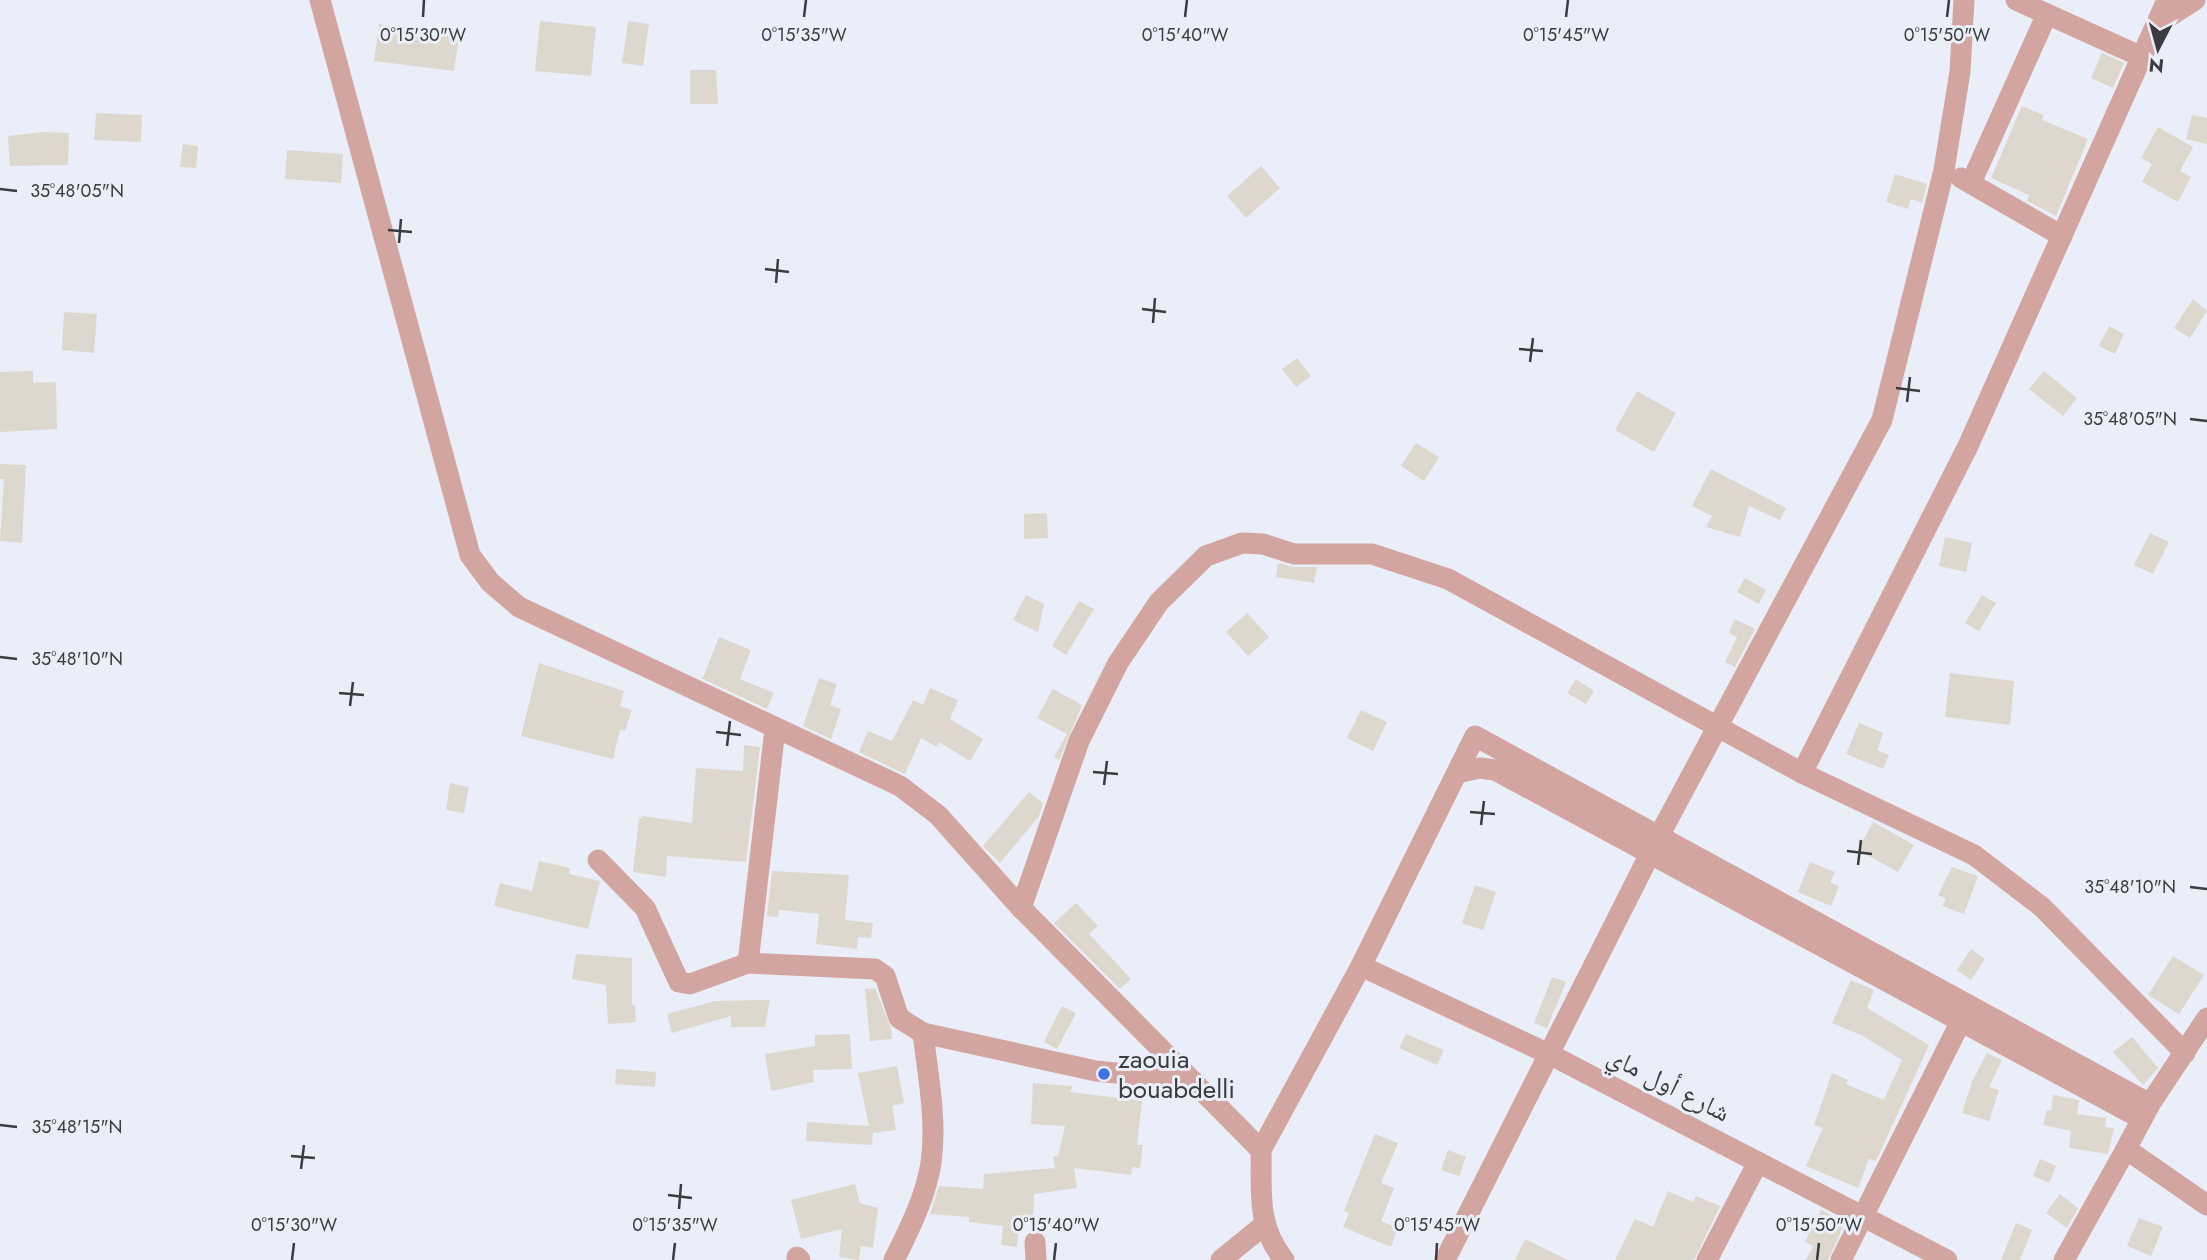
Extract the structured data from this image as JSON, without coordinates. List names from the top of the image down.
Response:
{
  "streets": {
    "street": ["شارع أول ماي"]
  },
  "places": ["zaouia bouabdelli"],
  "north": "bottom",
  "coordinates": [
    "0°15'30\"W",
    "0°15'35\"W",
    "0°15'40\"W",
    "0°15'45\"W",
    "0°15'50\"W",
    "35°48'05\"N",
    "35°48'10\"N",
    "35°48'15\"N"
  ]
}
